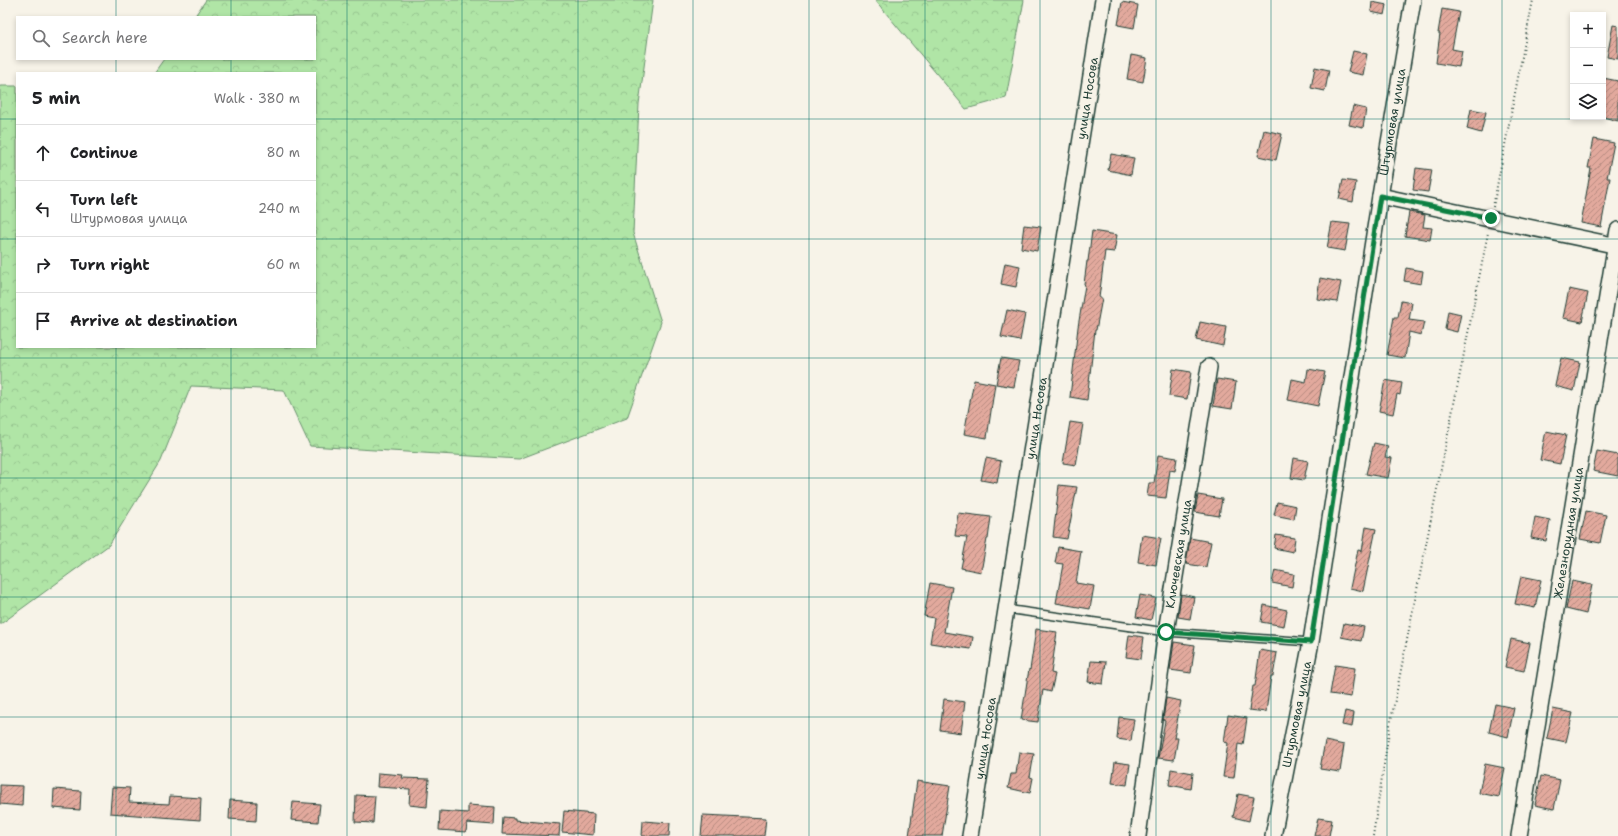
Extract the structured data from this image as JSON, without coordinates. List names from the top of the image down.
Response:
{
  "streets": {
    "street": [
      "улица Носова",
      "Штурмовая улица",
      "Железнорудная улица",
      "Ключевская улица"
    ]
  },
  "page": {
    "map_buttons": ["+", "−"],
    "search": "Search here",
    "heading": ["5 min", "Walk · 380 m"],
    "list": [
      ["Continue", "80 m"],
      ["Turn left", "Штурмовая улица", "240 m"],
      ["Turn right", "60 m"],
      "Arrive at destination"
    ]
  }
}
